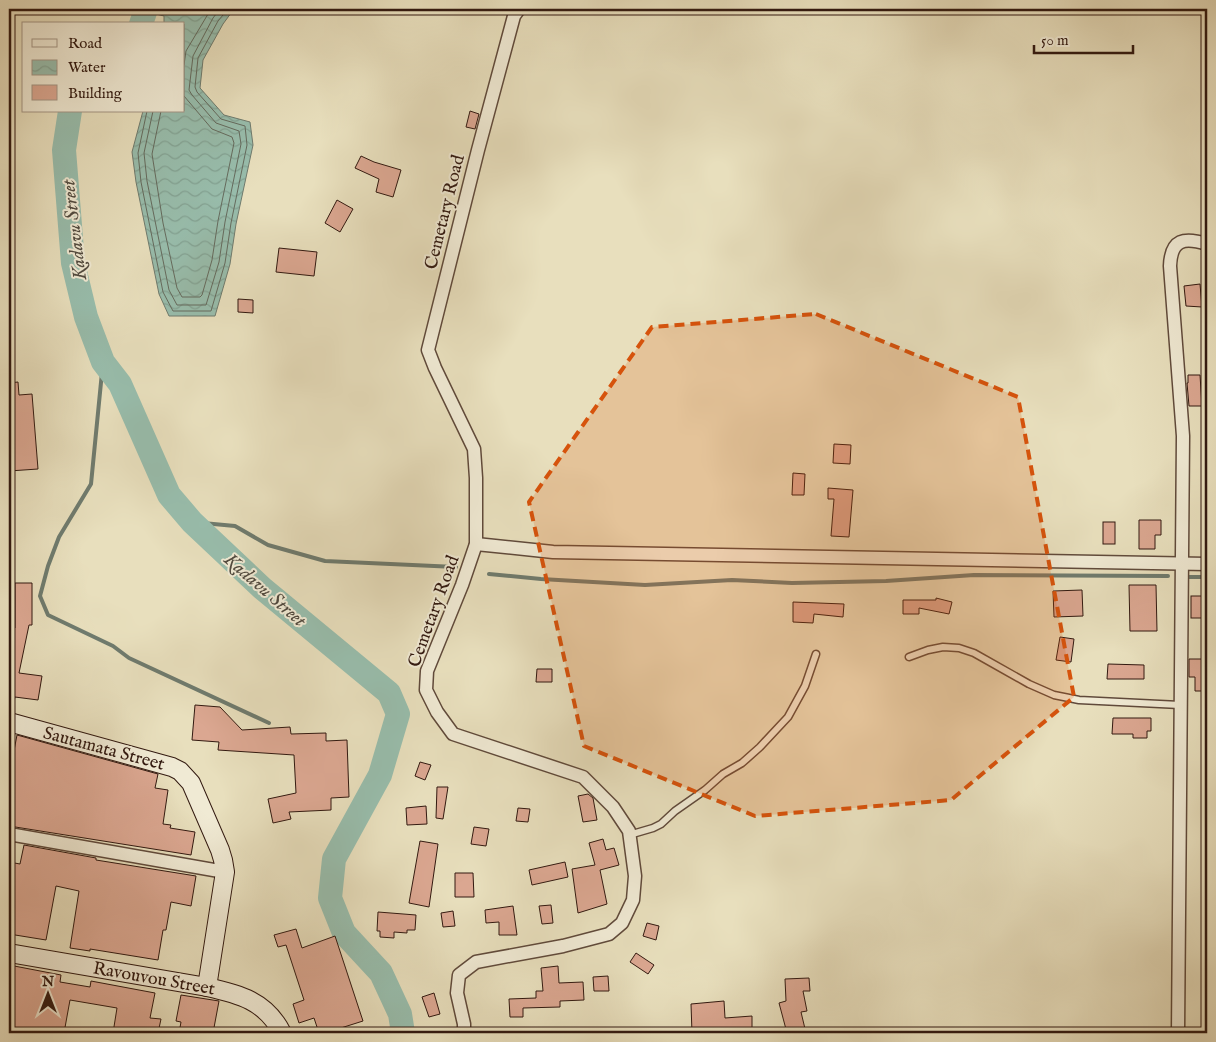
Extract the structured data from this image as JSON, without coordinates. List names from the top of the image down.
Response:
{
  "streets": {
    "street": ["Cemetary Road", "Sautamata Street", "Ravouvou Street"]
  },
  "crossings": [
    ["Sautamata Street", "Ravouvou Street"]
  ],
  "water": ["Kadavu Street"],
  "legend": ["Road", "Water", "Building"],
  "scale_bar": "50 m",
  "north": "top"
}
